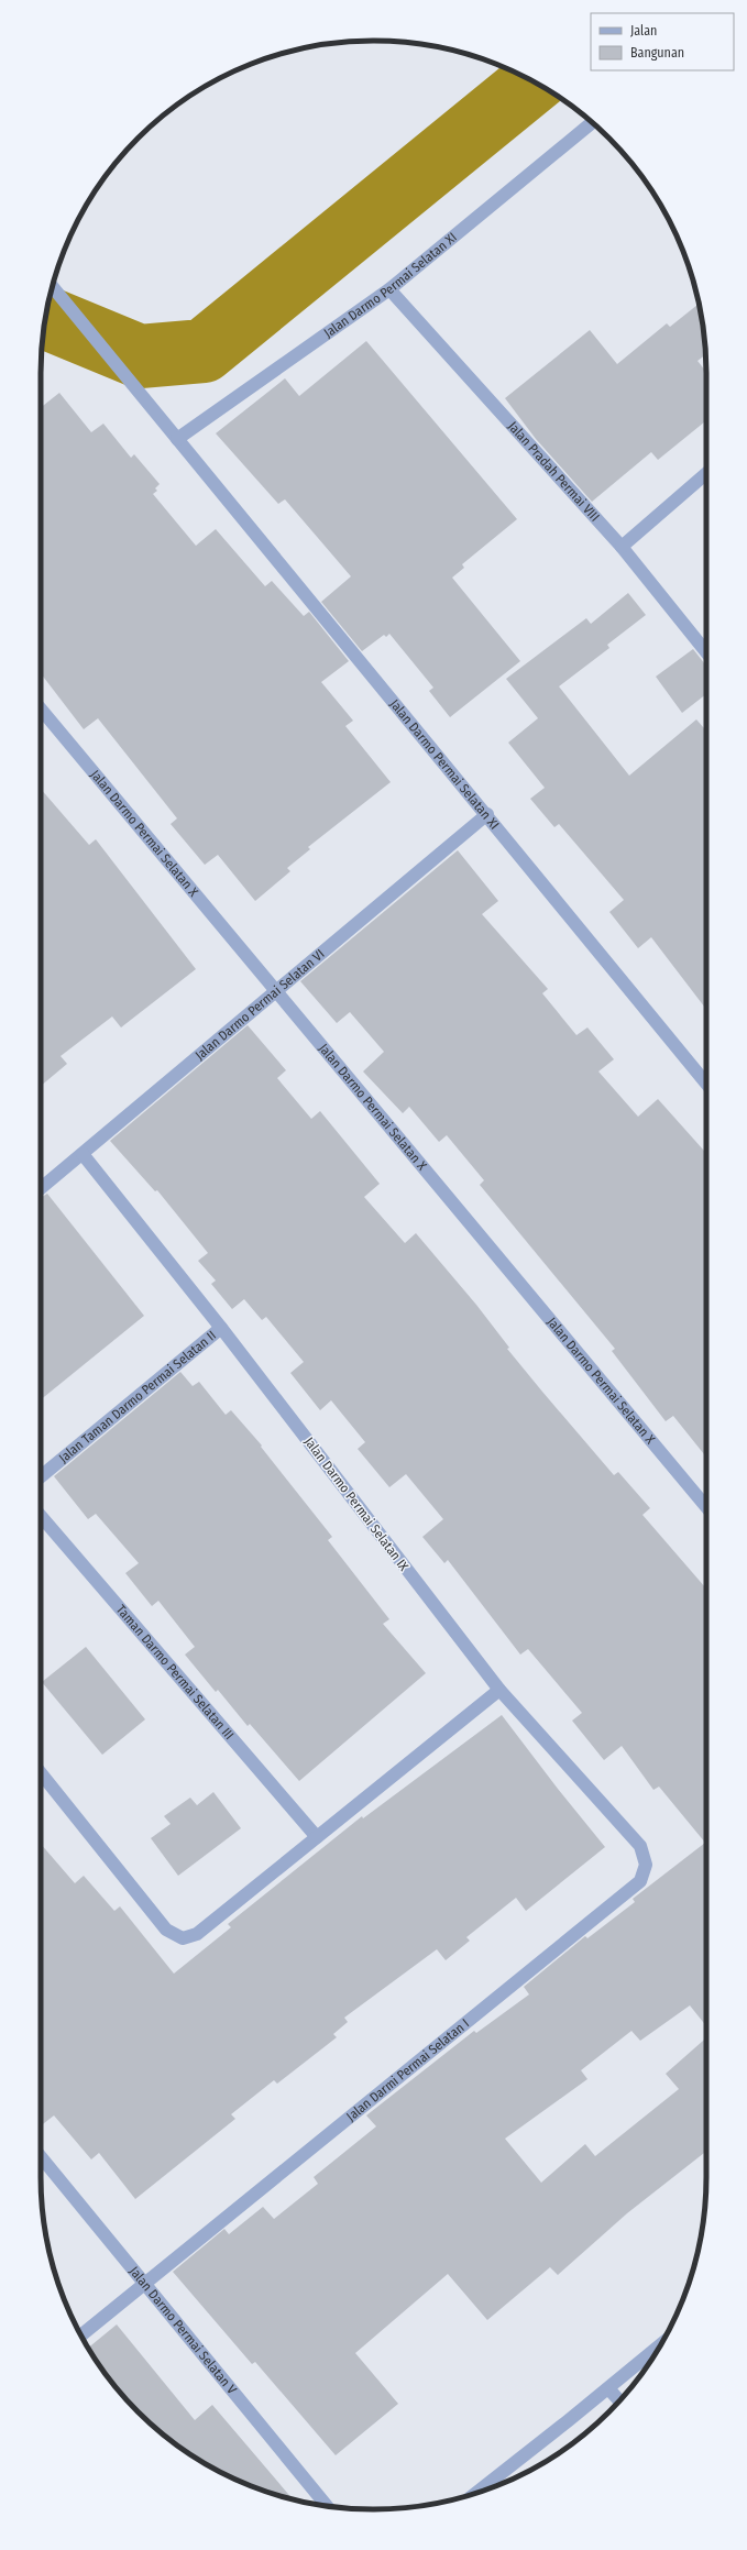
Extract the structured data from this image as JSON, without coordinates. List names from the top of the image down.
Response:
{
  "streets": {
    "street": [
      "Jalan Darmo Permai Selatan XI",
      "Jalan Pradah Permai VIII",
      "Jalan Darmo Permai Selatan X",
      "Jalan Darmo Permai Selatan VI",
      "Jalan Taman Darmo Permai Selatan II",
      "Jalan Darmo Permai Selatan IX",
      "Taman Darmo Permai Selatan III",
      "Jalan Darmi Permai Selatan I",
      "Jalan Darmo Permai Selatan V"
    ]
  },
  "crossings": [
    ["Jalan Darmo Permai Selatan XI", "Jalan Pradah Permai VIII"],
    ["Jalan Darmo Permai Selatan XI", "Jalan Darmo Permai Selatan VI"],
    ["Jalan Darmo Permai Selatan X", "Jalan Darmo Permai Selatan VI"],
    ["Jalan Darmo Permai Selatan VI", "Jalan Darmo Permai Selatan IX"],
    ["Jalan Taman Darmo Permai Selatan II", "Jalan Darmo Permai Selatan IX"],
    ["Jalan Darmo Permai Selatan IX", "Jalan Darmi Permai Selatan I"],
    ["Jalan Darmi Permai Selatan I", "Jalan Darmo Permai Selatan V"]
  ],
  "legend": ["Jalan", "Bangunan"]
}
